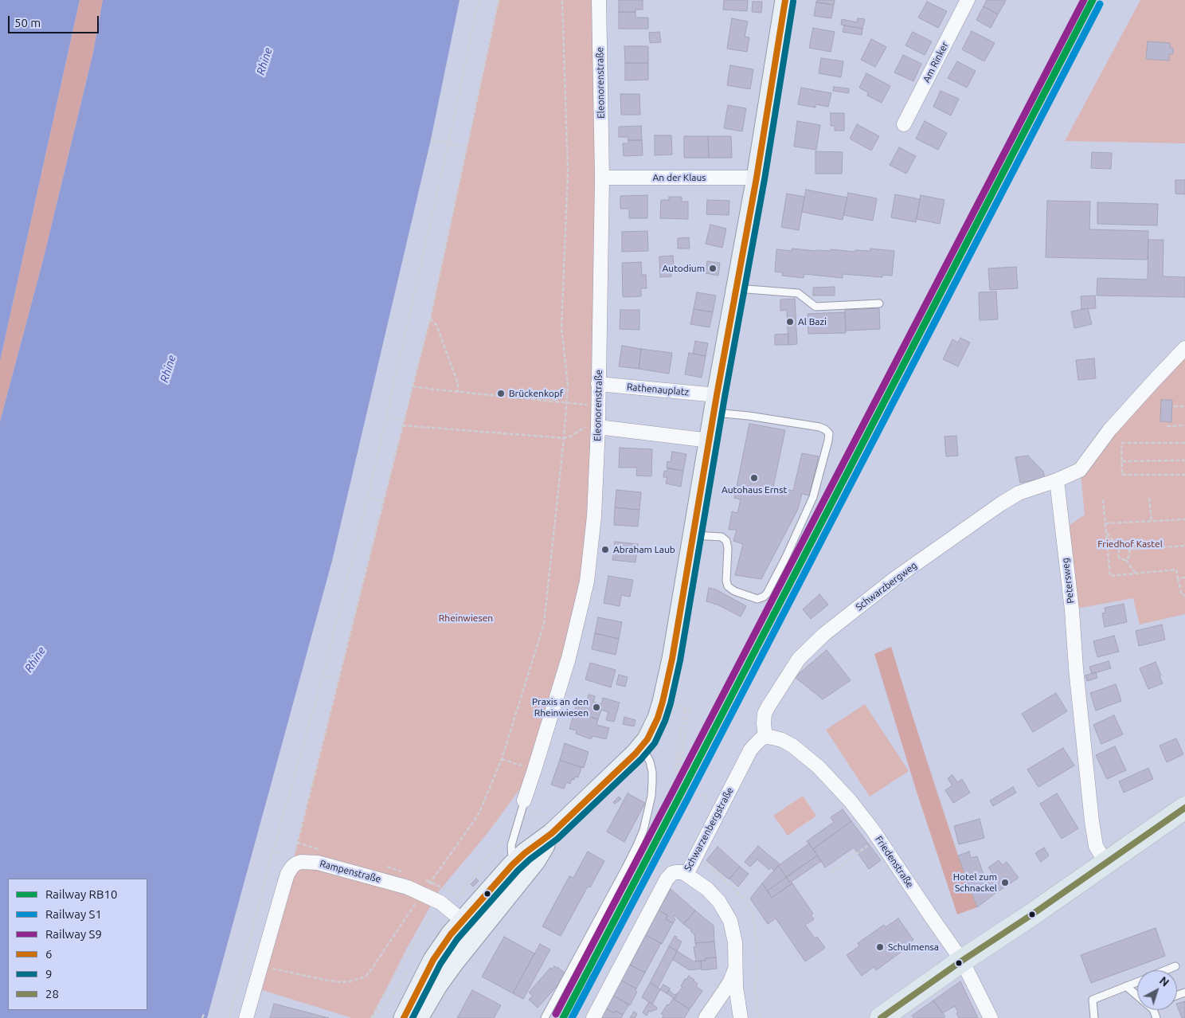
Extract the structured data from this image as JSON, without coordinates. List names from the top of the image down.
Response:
{
  "streets": {
    "street": [
      "Am Rinker",
      "Eleonorenstraße",
      "An der Klaus",
      "Rathenauplatz",
      "Petersweg",
      "Schwarzbergweg",
      "Schwarzenbergstraße",
      "Friedenstraße",
      "Rampenstraße"
    ]
  },
  "crossings": [
    ["Eleonorenstraße", "An der Klaus"],
    ["Eleonorenstraße", "Rathenauplatz"],
    ["Petersweg", "Schwarzbergweg"],
    ["Schwarzbergweg", "Schwarzenbergstraße"],
    ["Schwarzbergweg", "Friedenstraße"],
    ["Schwarzenbergstraße", "Friedenstraße"]
  ],
  "water": ["Rhine"],
  "parks": ["Friedhof Kastel", "Rheinwiesen"],
  "places": [
    "Autodium",
    "Al Bazi",
    "Brückenkopf",
    "Autohaus Ernst",
    "Abraham Laub",
    "Praxis an den Rheinwiesen",
    "Hotel zum Schnackel",
    "Schulmensa"
  ],
  "lines": [
    "rail line RB10",
    "rail line S9",
    "transit line 6",
    "transit line 9",
    "rail line S1",
    "transit line 28"
  ],
  "legend": [
    "Railway RB10",
    "Railway S1",
    "Railway S9",
    "6",
    "9",
    "28"
  ],
  "scale_bar": "50 m",
  "north": "top right"
}
